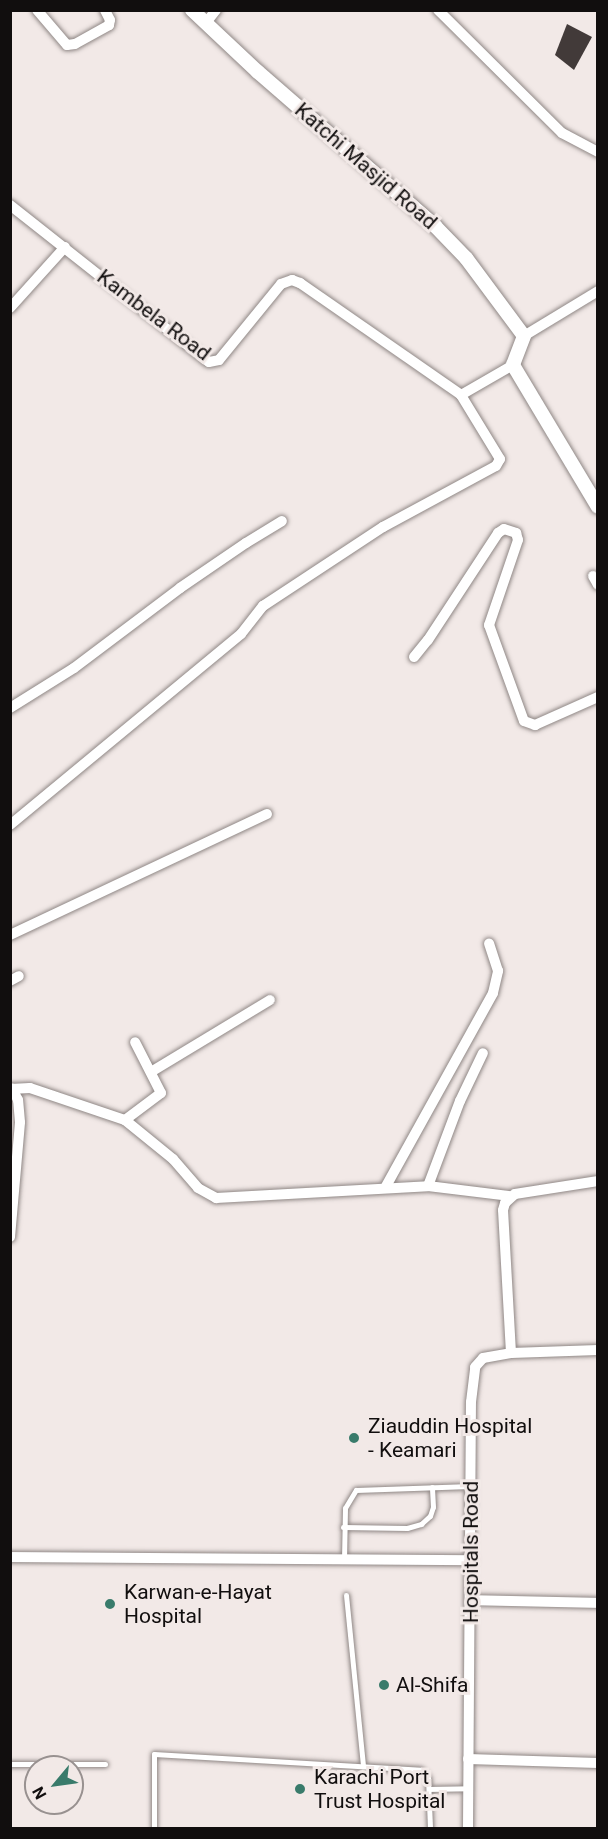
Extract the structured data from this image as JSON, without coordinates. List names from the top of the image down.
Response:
{
  "streets": {
    "street": ["Katchi Masjid Road", "Kambela Road", "Hospitals Road"]
  },
  "places": [
    "Ziauddin Hospital - Keamari",
    "Karwan-e-Hayat Hospital",
    "Al-Shifa",
    "Karachi Port Trust Hospital"
  ],
  "north": "bottom left"
}
